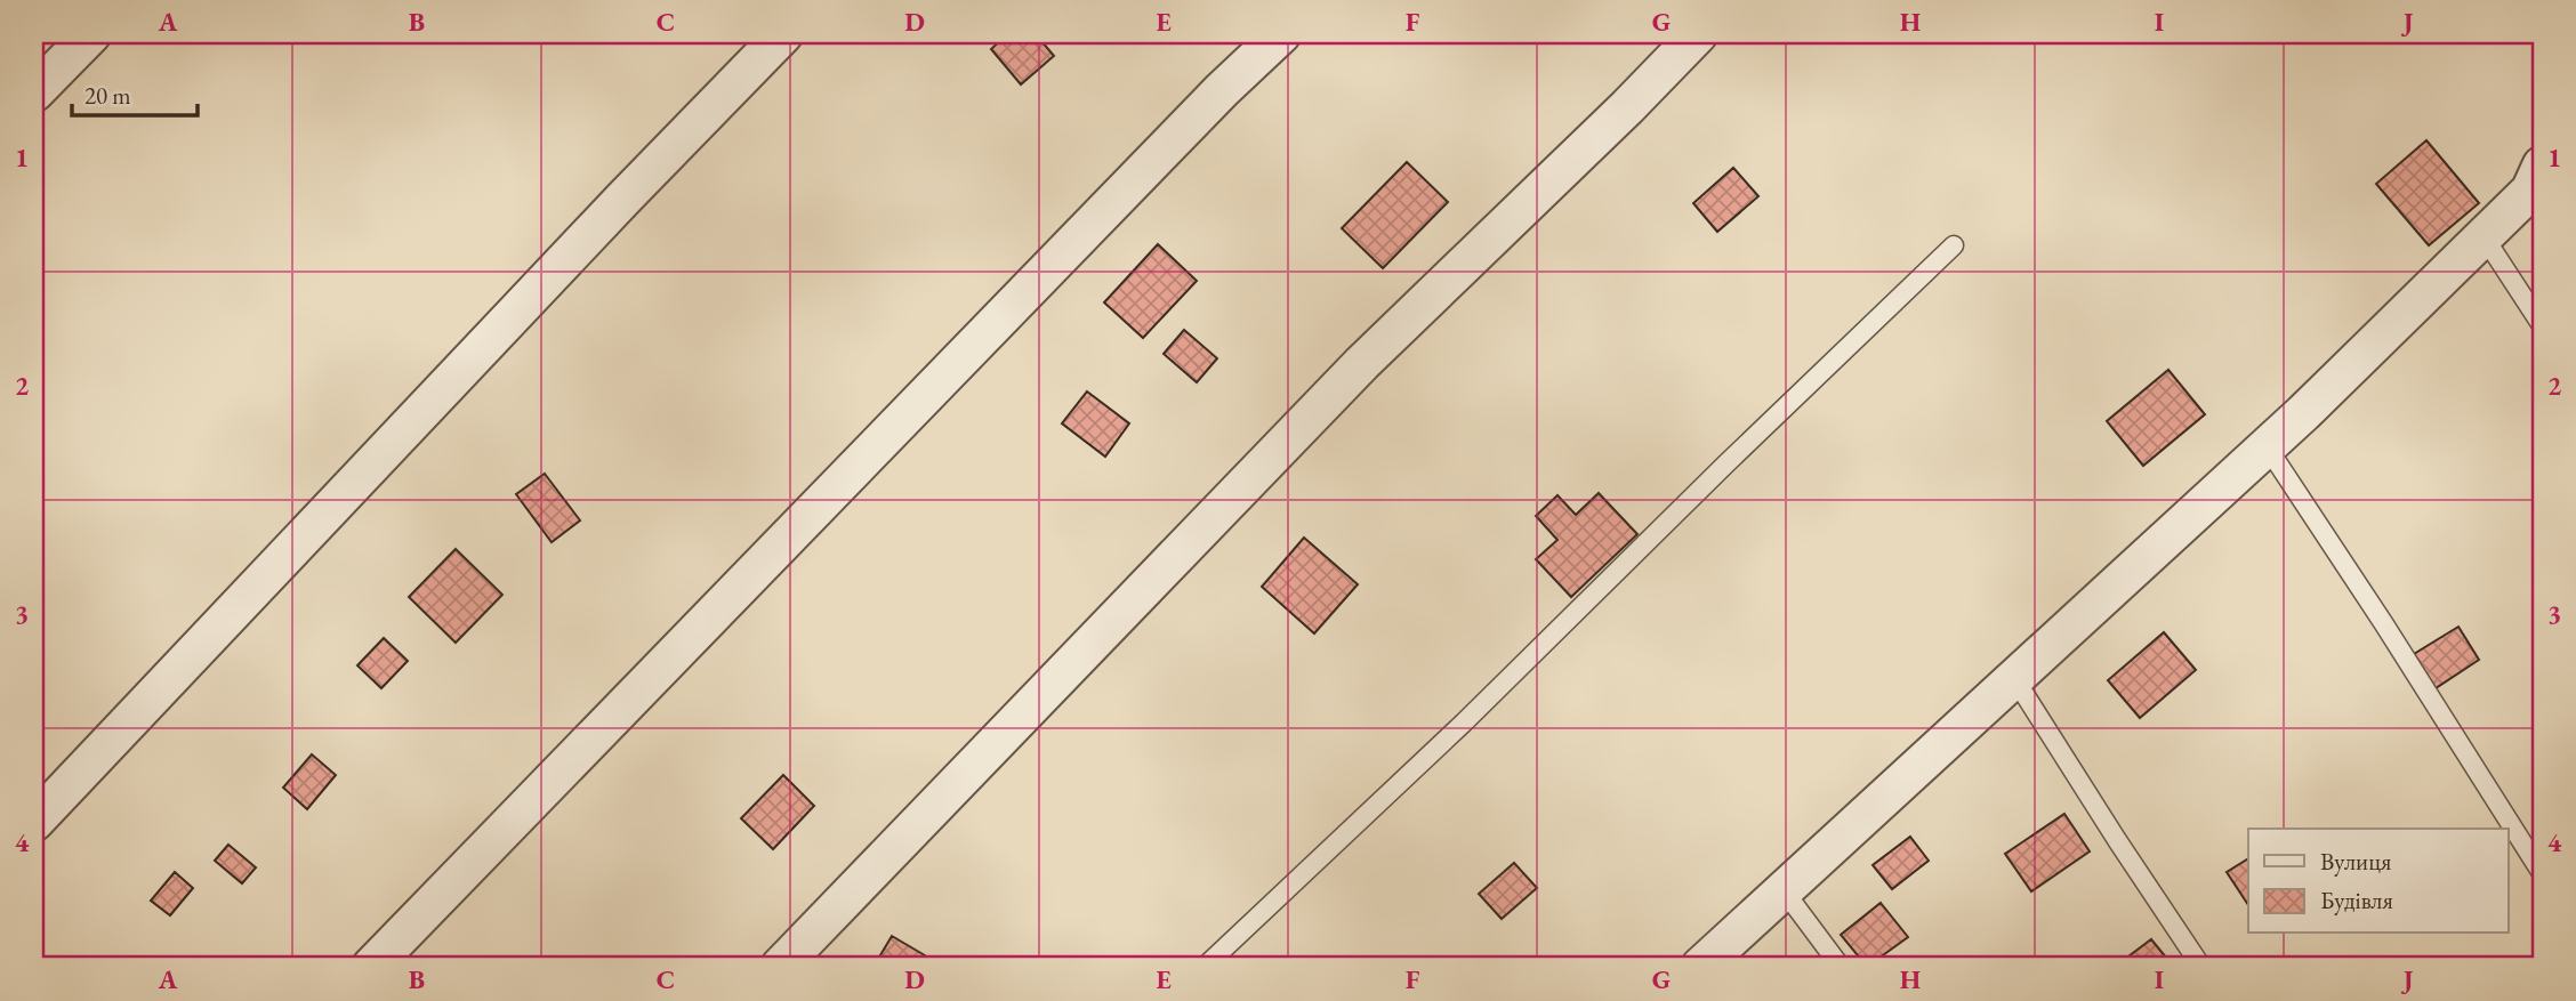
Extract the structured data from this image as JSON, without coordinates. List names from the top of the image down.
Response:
{
  "legend": ["Вулиця", "Будівля"],
  "scale_bar": "20 m",
  "grid": {
    "columns": [
      "A",
      "B",
      "C",
      "D",
      "E",
      "F",
      "G",
      "H",
      "I",
      "J"
    ],
    "rows": [
      "1",
      "2",
      "3",
      "4"
    ]
  }
}
